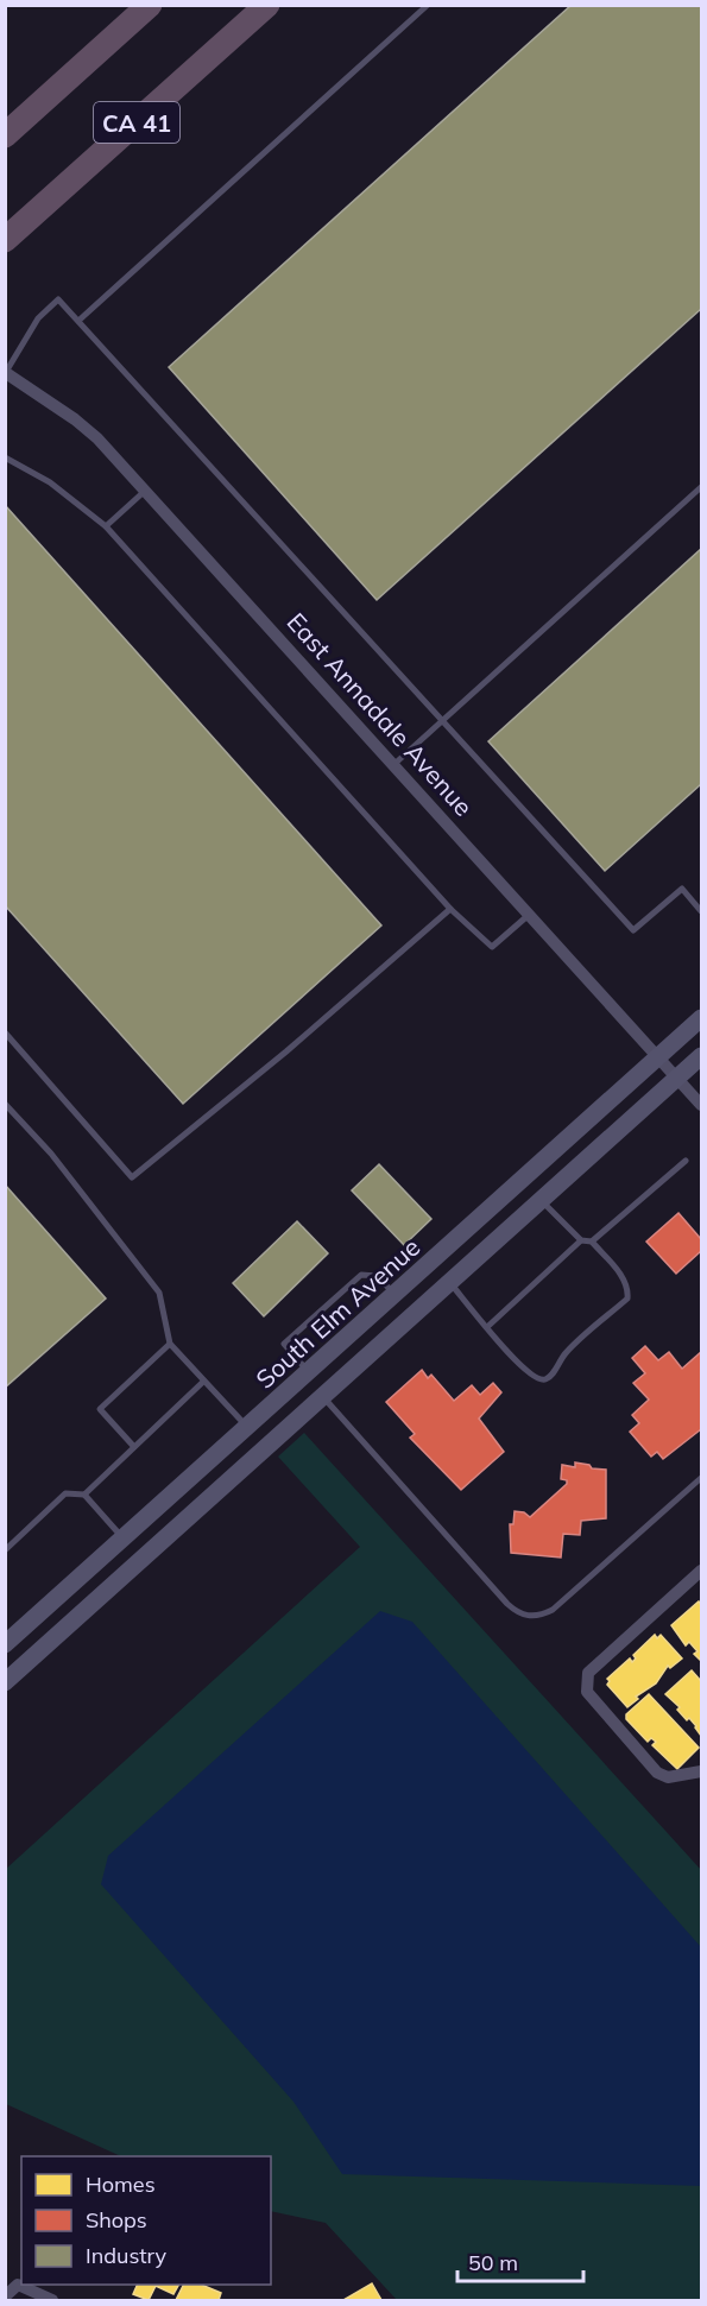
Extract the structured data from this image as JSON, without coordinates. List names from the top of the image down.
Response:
{
  "streets": {
    "highway": ["CA 41"],
    "main road": ["South Elm Avenue"],
    "street": ["East Annadale Avenue"]
  },
  "crossings": [
    ["East Annadale Avenue", "South Elm Avenue"]
  ],
  "legend": ["Homes", "Shops", "Industry"],
  "scale_bar": "50 m"
}
